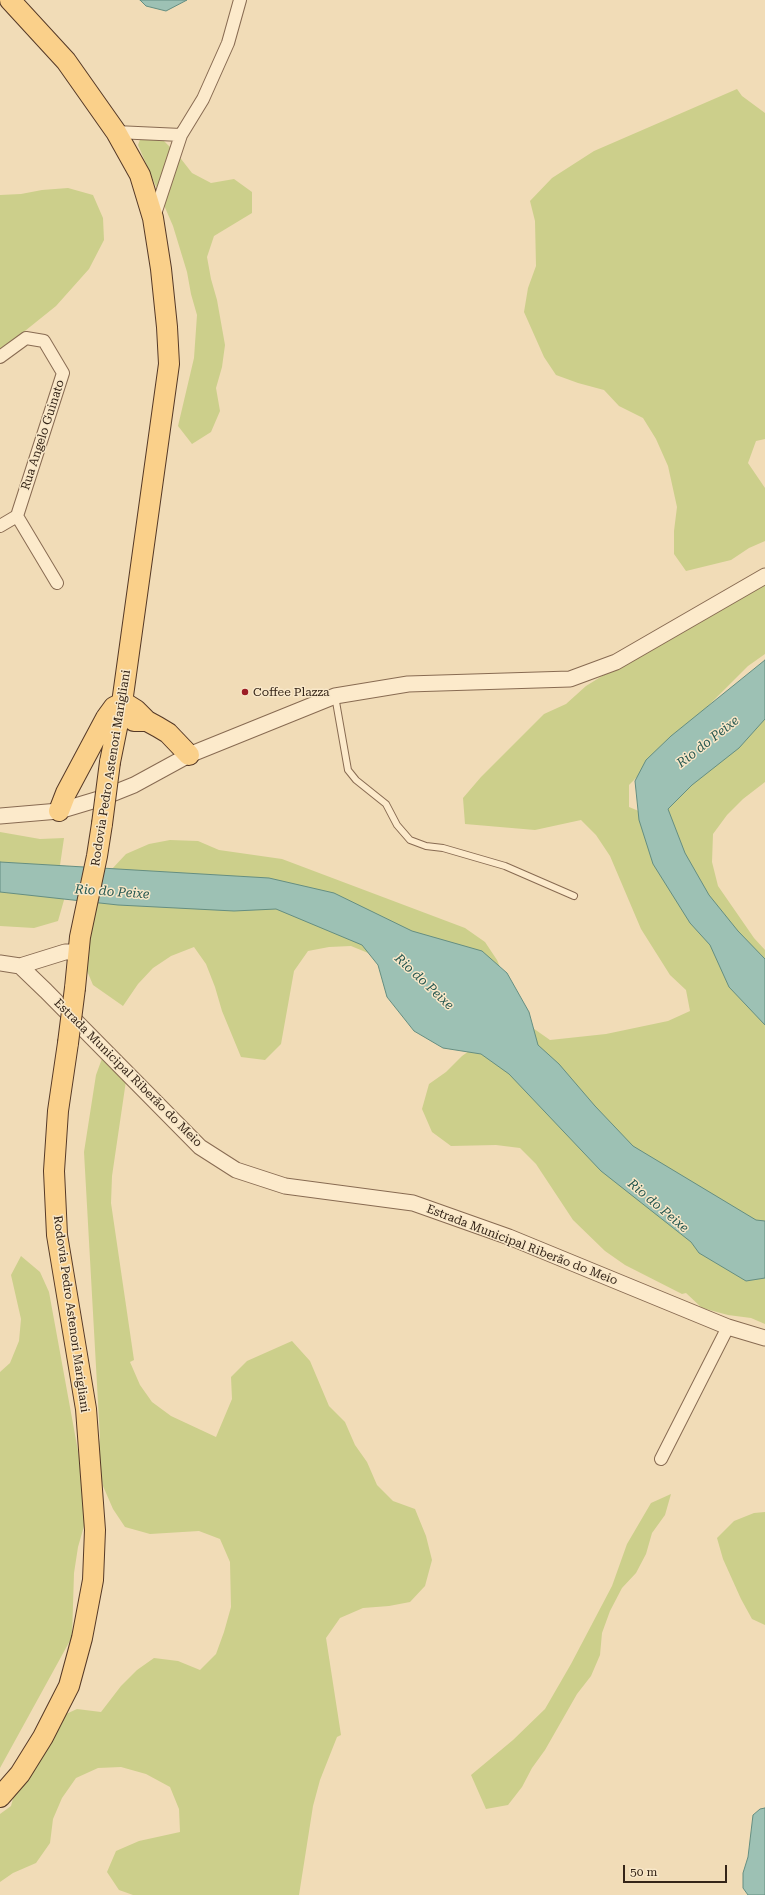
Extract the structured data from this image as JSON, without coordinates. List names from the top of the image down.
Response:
{
  "streets": {
    "main road": ["Rodovia Pedro Astenori Marigliani"],
    "street": ["Rua Angelo Guinato", "Estrada Municipal Riberão do Meio"]
  },
  "water": ["Rio do Peixe"],
  "places": ["Coffee Plazza"],
  "scale_bar": "50 m"
}
